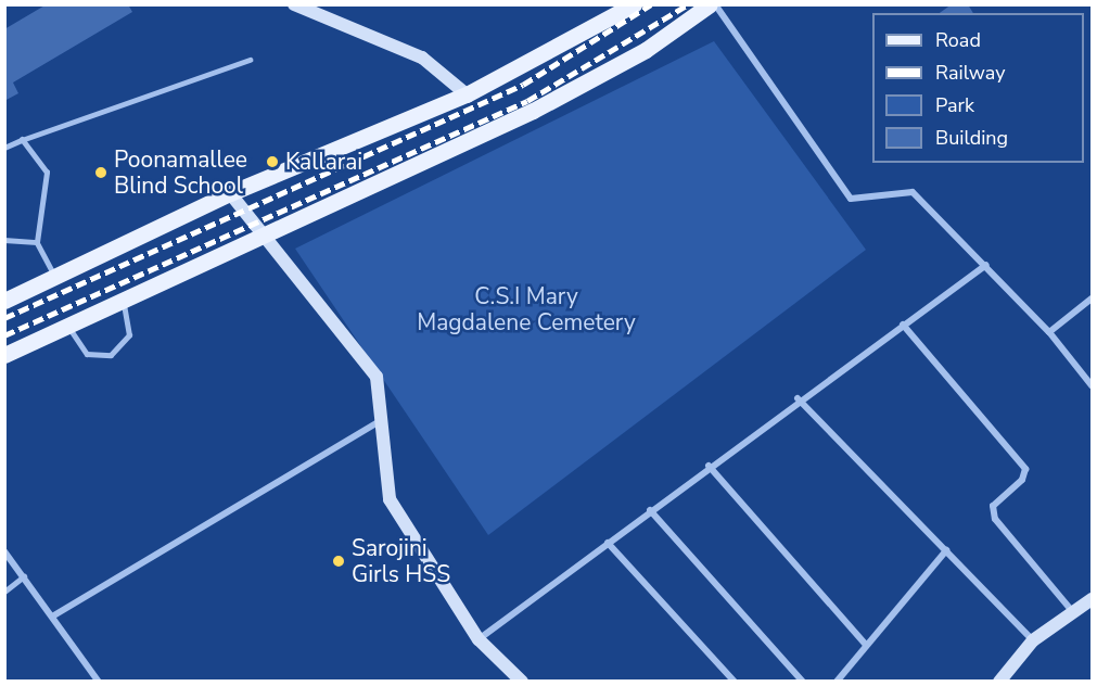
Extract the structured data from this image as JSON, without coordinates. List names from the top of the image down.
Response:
{
  "parks": ["C.S.I Mary Magdalene Cemetery"],
  "places": ["Kallarai", "Poonamallee Blind School", "Sarojini Girls HSS"],
  "legend": [
    "Road",
    "Railway",
    "Park",
    "Building"
  ]
}
